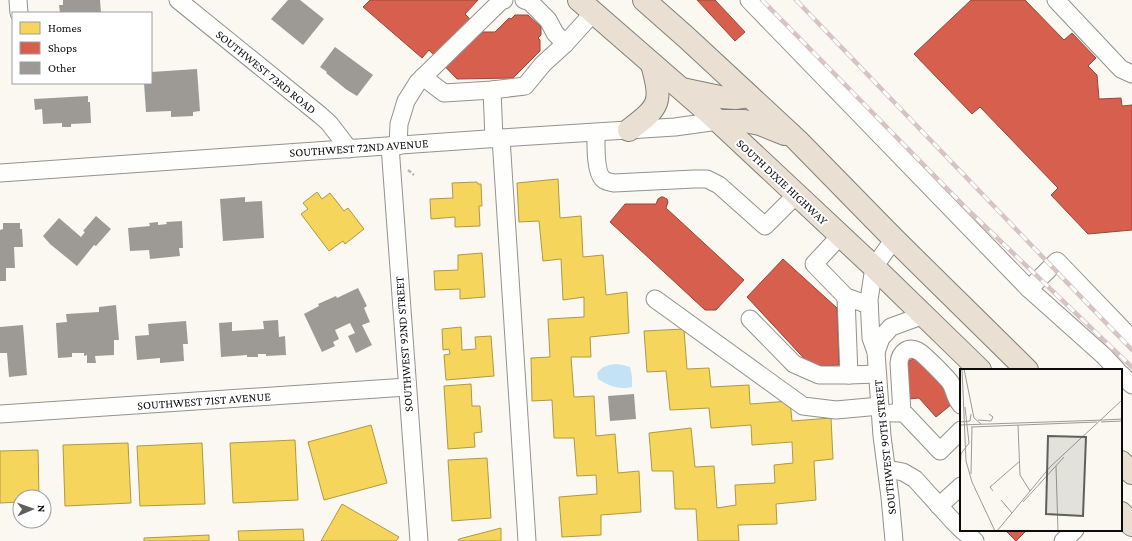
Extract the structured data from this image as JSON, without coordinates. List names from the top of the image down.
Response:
{
  "streets": {
    "highway": ["SOUTH DIXIE HIGHWAY"],
    "street": [
      "SOUTHWEST 73RD ROAD",
      "SOUTHWEST 72ND AVENUE",
      "SOUTHWEST 92ND STREET",
      "SOUTHWEST 71ST AVENUE",
      "SOUTHWEST 90TH STREET"
    ]
  },
  "crossings": [
    ["SOUTHWEST 73RD ROAD", "SOUTHWEST 72ND AVENUE"],
    ["SOUTHWEST 72ND AVENUE", "SOUTH DIXIE HIGHWAY"],
    ["SOUTHWEST 72ND AVENUE", "SOUTHWEST 92ND STREET"],
    ["SOUTH DIXIE HIGHWAY", "SOUTHWEST 90TH STREET"],
    ["SOUTHWEST 92ND STREET", "SOUTHWEST 71ST AVENUE"]
  ],
  "legend": ["Homes", "Shops", "Other"],
  "north": "right"
}
